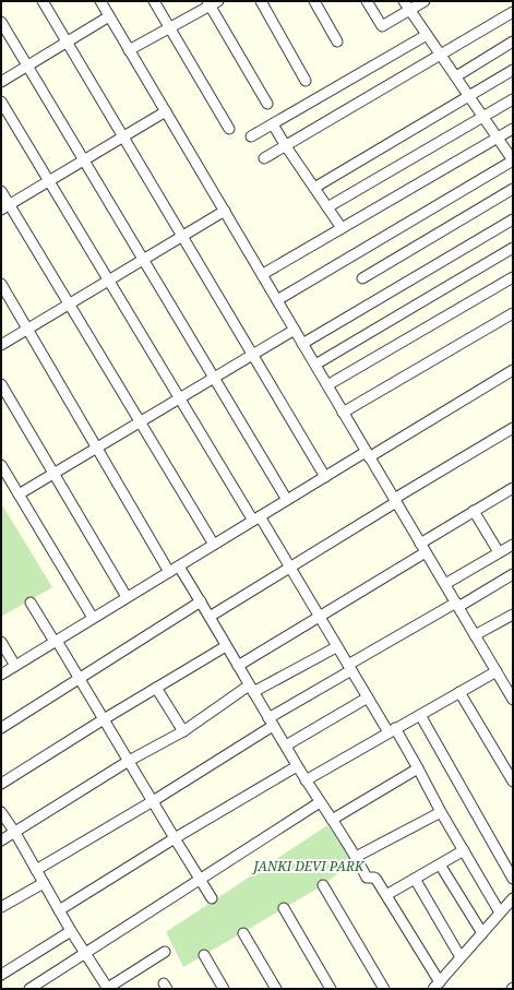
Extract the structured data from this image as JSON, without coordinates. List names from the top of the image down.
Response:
{
  "parks": ["JANKI DEVI PARK"]
}
